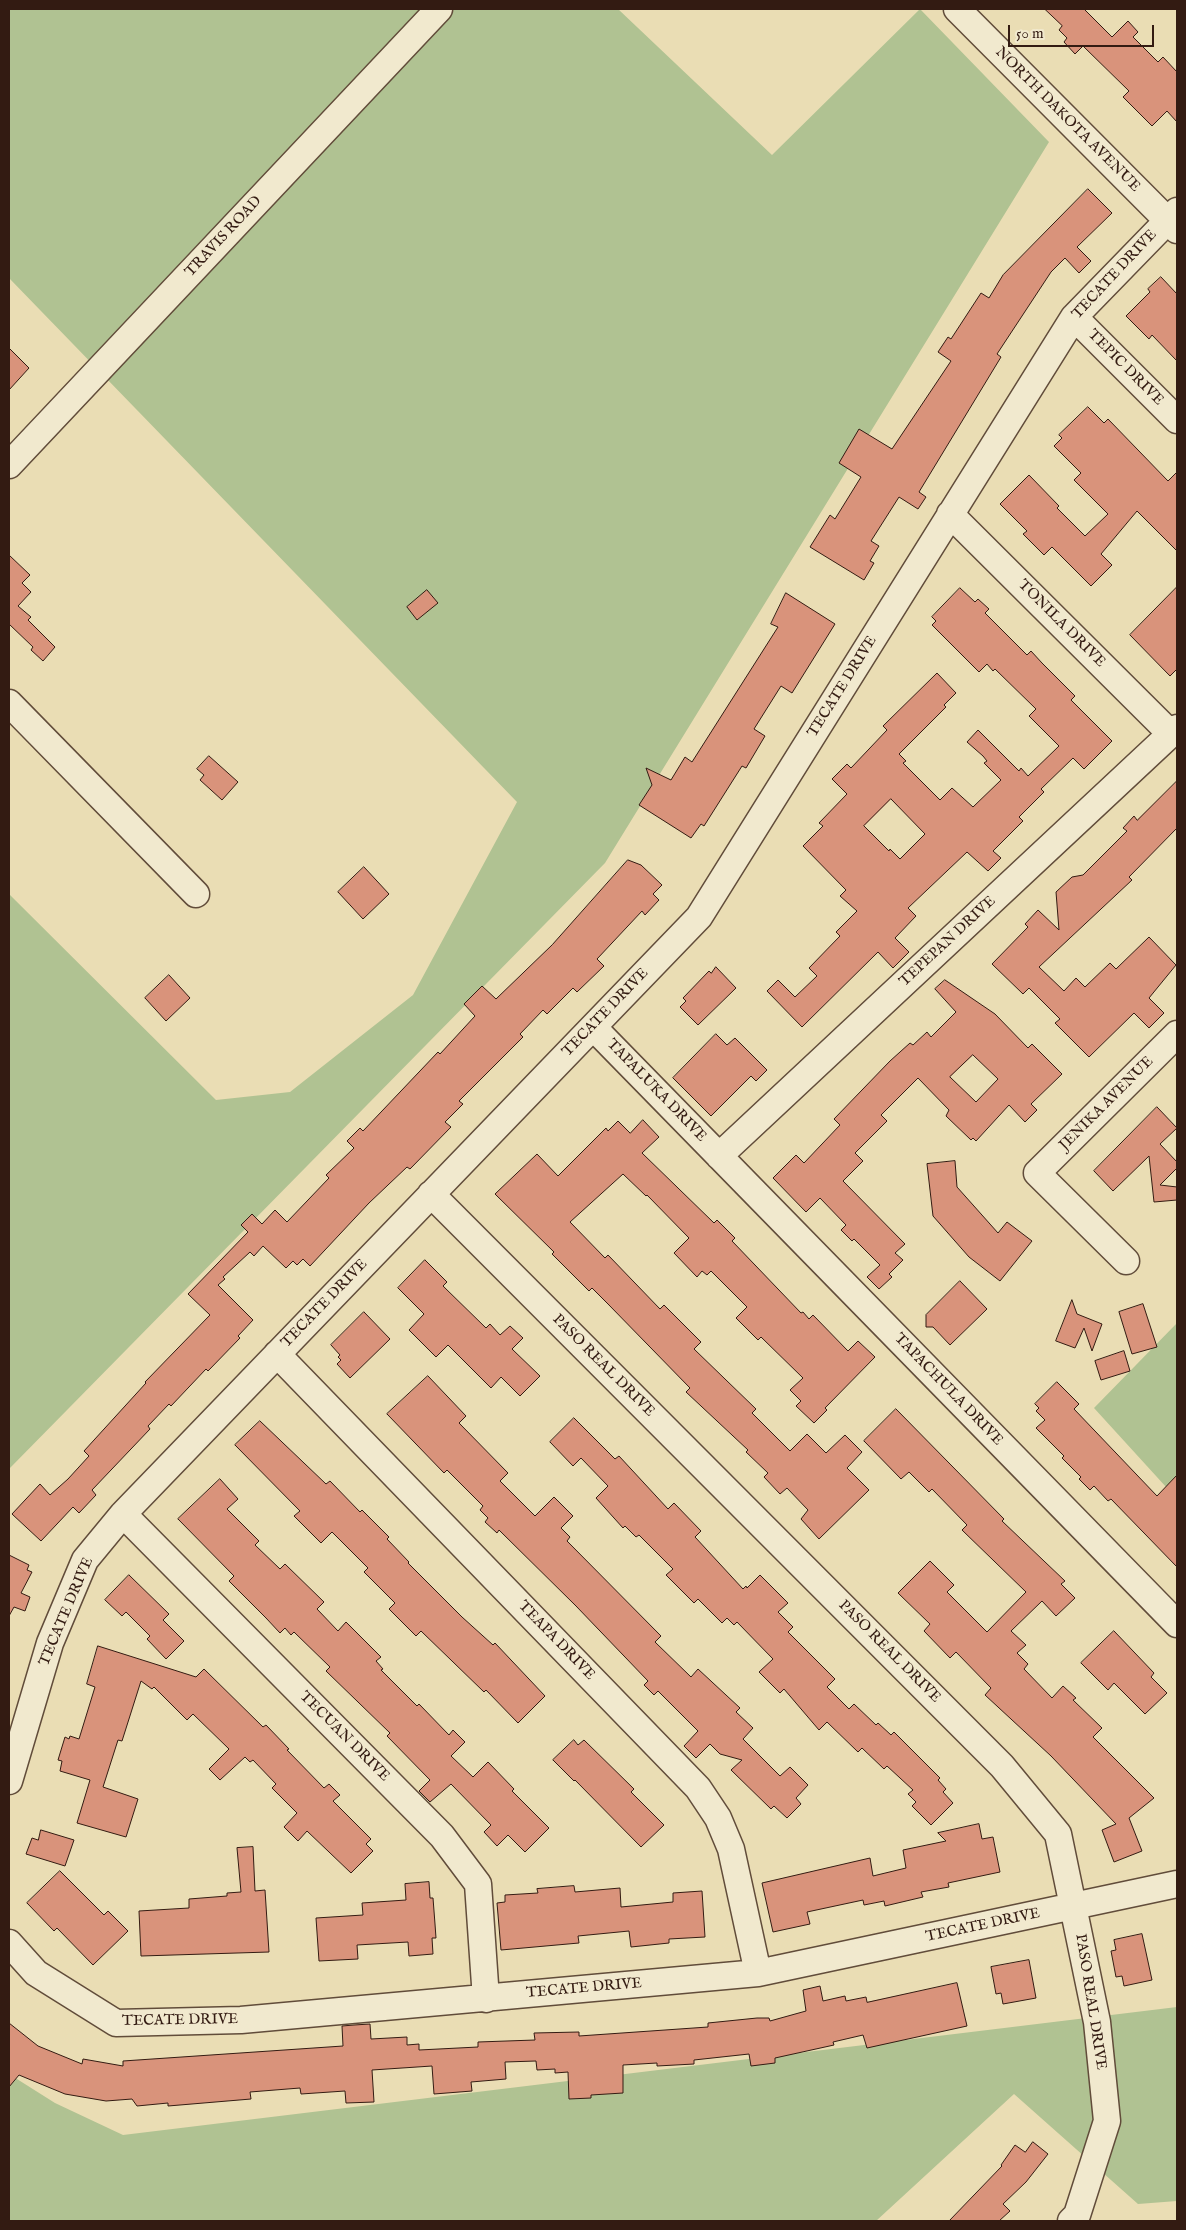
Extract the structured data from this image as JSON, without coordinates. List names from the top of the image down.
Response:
{
  "streets": {
    "street": [
      "NORTH DAKOTA AVENUE",
      "TRAVIS ROAD",
      "TECATE DRIVE",
      "TEPIC DRIVE",
      "TONILA DRIVE",
      "TEPEPAN DRIVE",
      "TAPALUKA DRIVE",
      "JENIKA AVENUE",
      "PASO REAL DRIVE",
      "TAPACHULA DRIVE",
      "TEAPA DRIVE",
      "TECUAN DRIVE"
    ]
  },
  "crossings": [
    ["NORTH DAKOTA AVENUE", "TECATE DRIVE"],
    ["TECATE DRIVE", "TEPIC DRIVE"],
    ["TECATE DRIVE", "TONILA DRIVE"],
    ["TECATE DRIVE", "TAPALUKA DRIVE"],
    ["TECATE DRIVE", "PASO REAL DRIVE"],
    ["TECATE DRIVE", "TEAPA DRIVE"],
    ["TECATE DRIVE", "TECUAN DRIVE"],
    ["TONILA DRIVE", "TEPEPAN DRIVE"],
    ["TEPEPAN DRIVE", "TAPALUKA DRIVE"],
    ["TEPEPAN DRIVE", "TAPACHULA DRIVE"],
    ["TAPALUKA DRIVE", "TAPACHULA DRIVE"]
  ],
  "scale_bar": "50 m"
}
